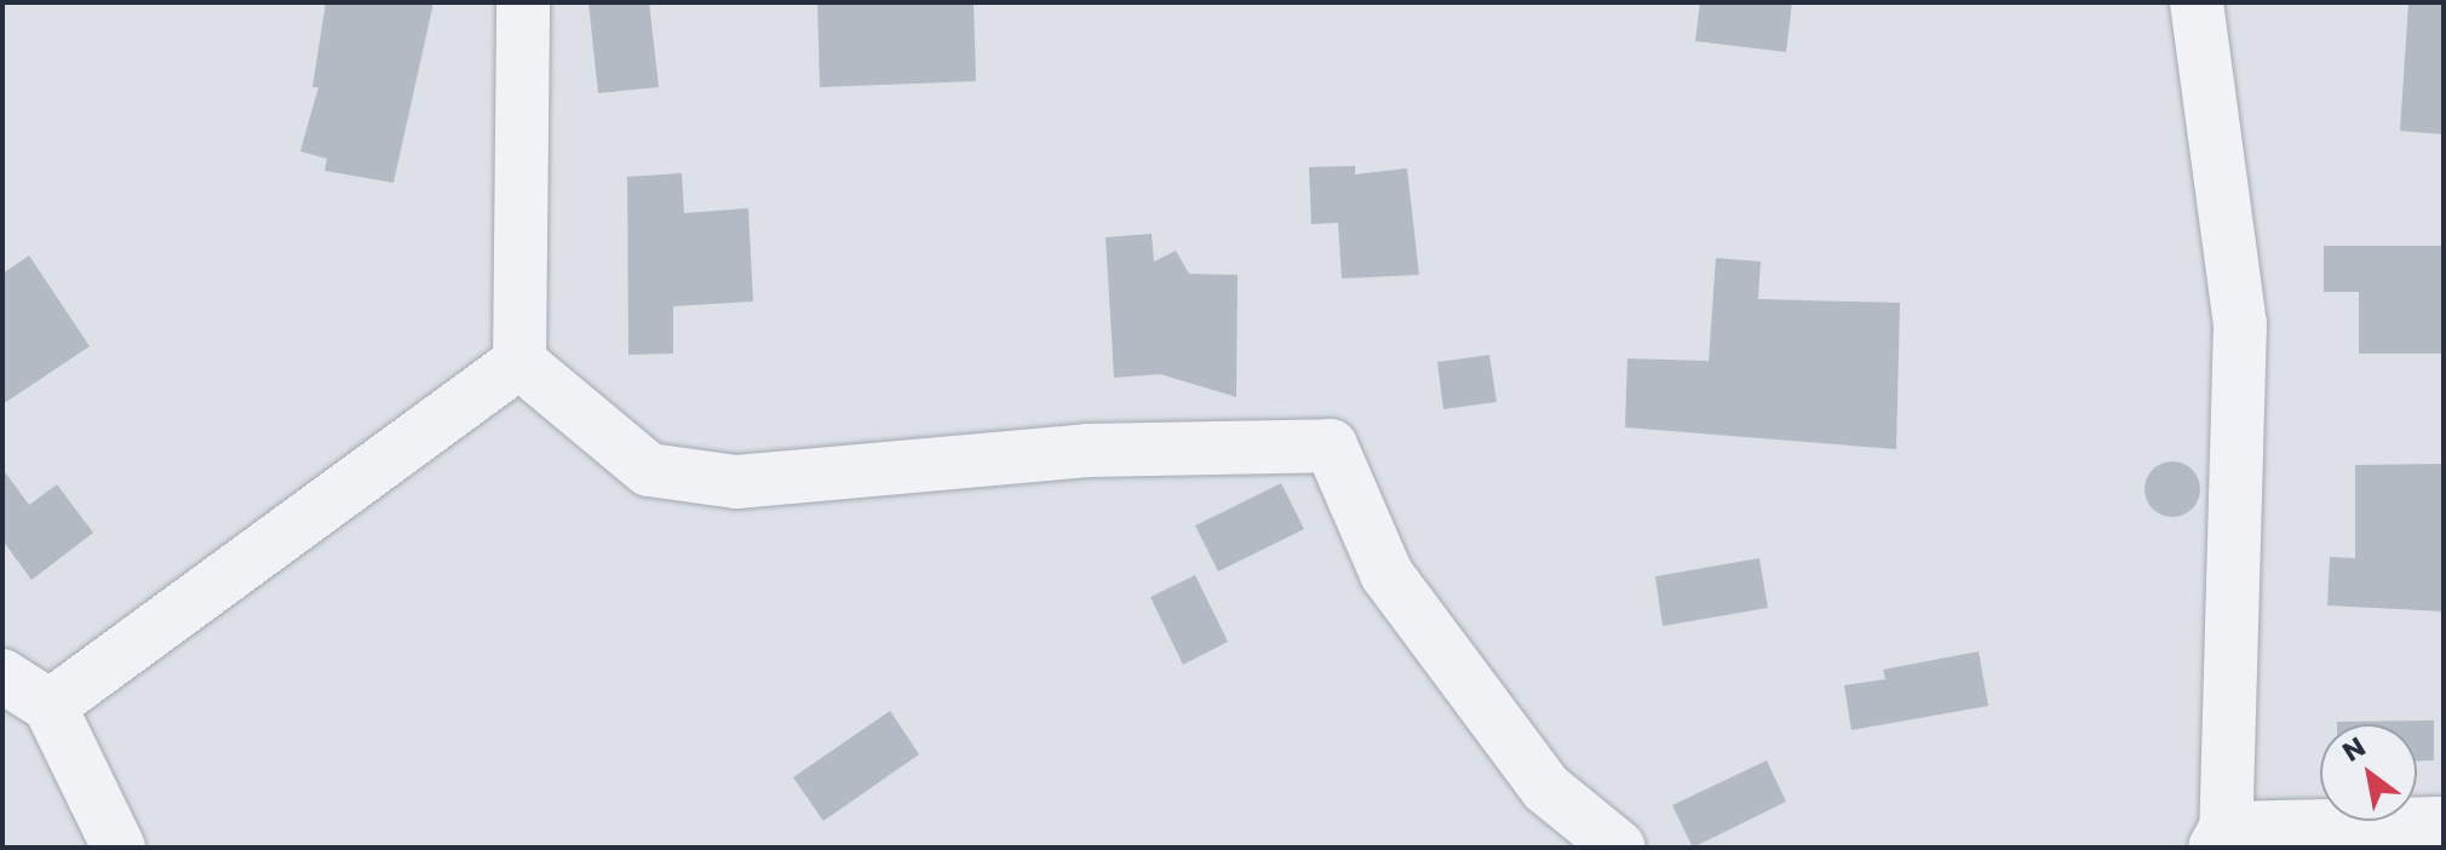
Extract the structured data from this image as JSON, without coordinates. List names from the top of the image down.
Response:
{
  "north": "top left"
}
